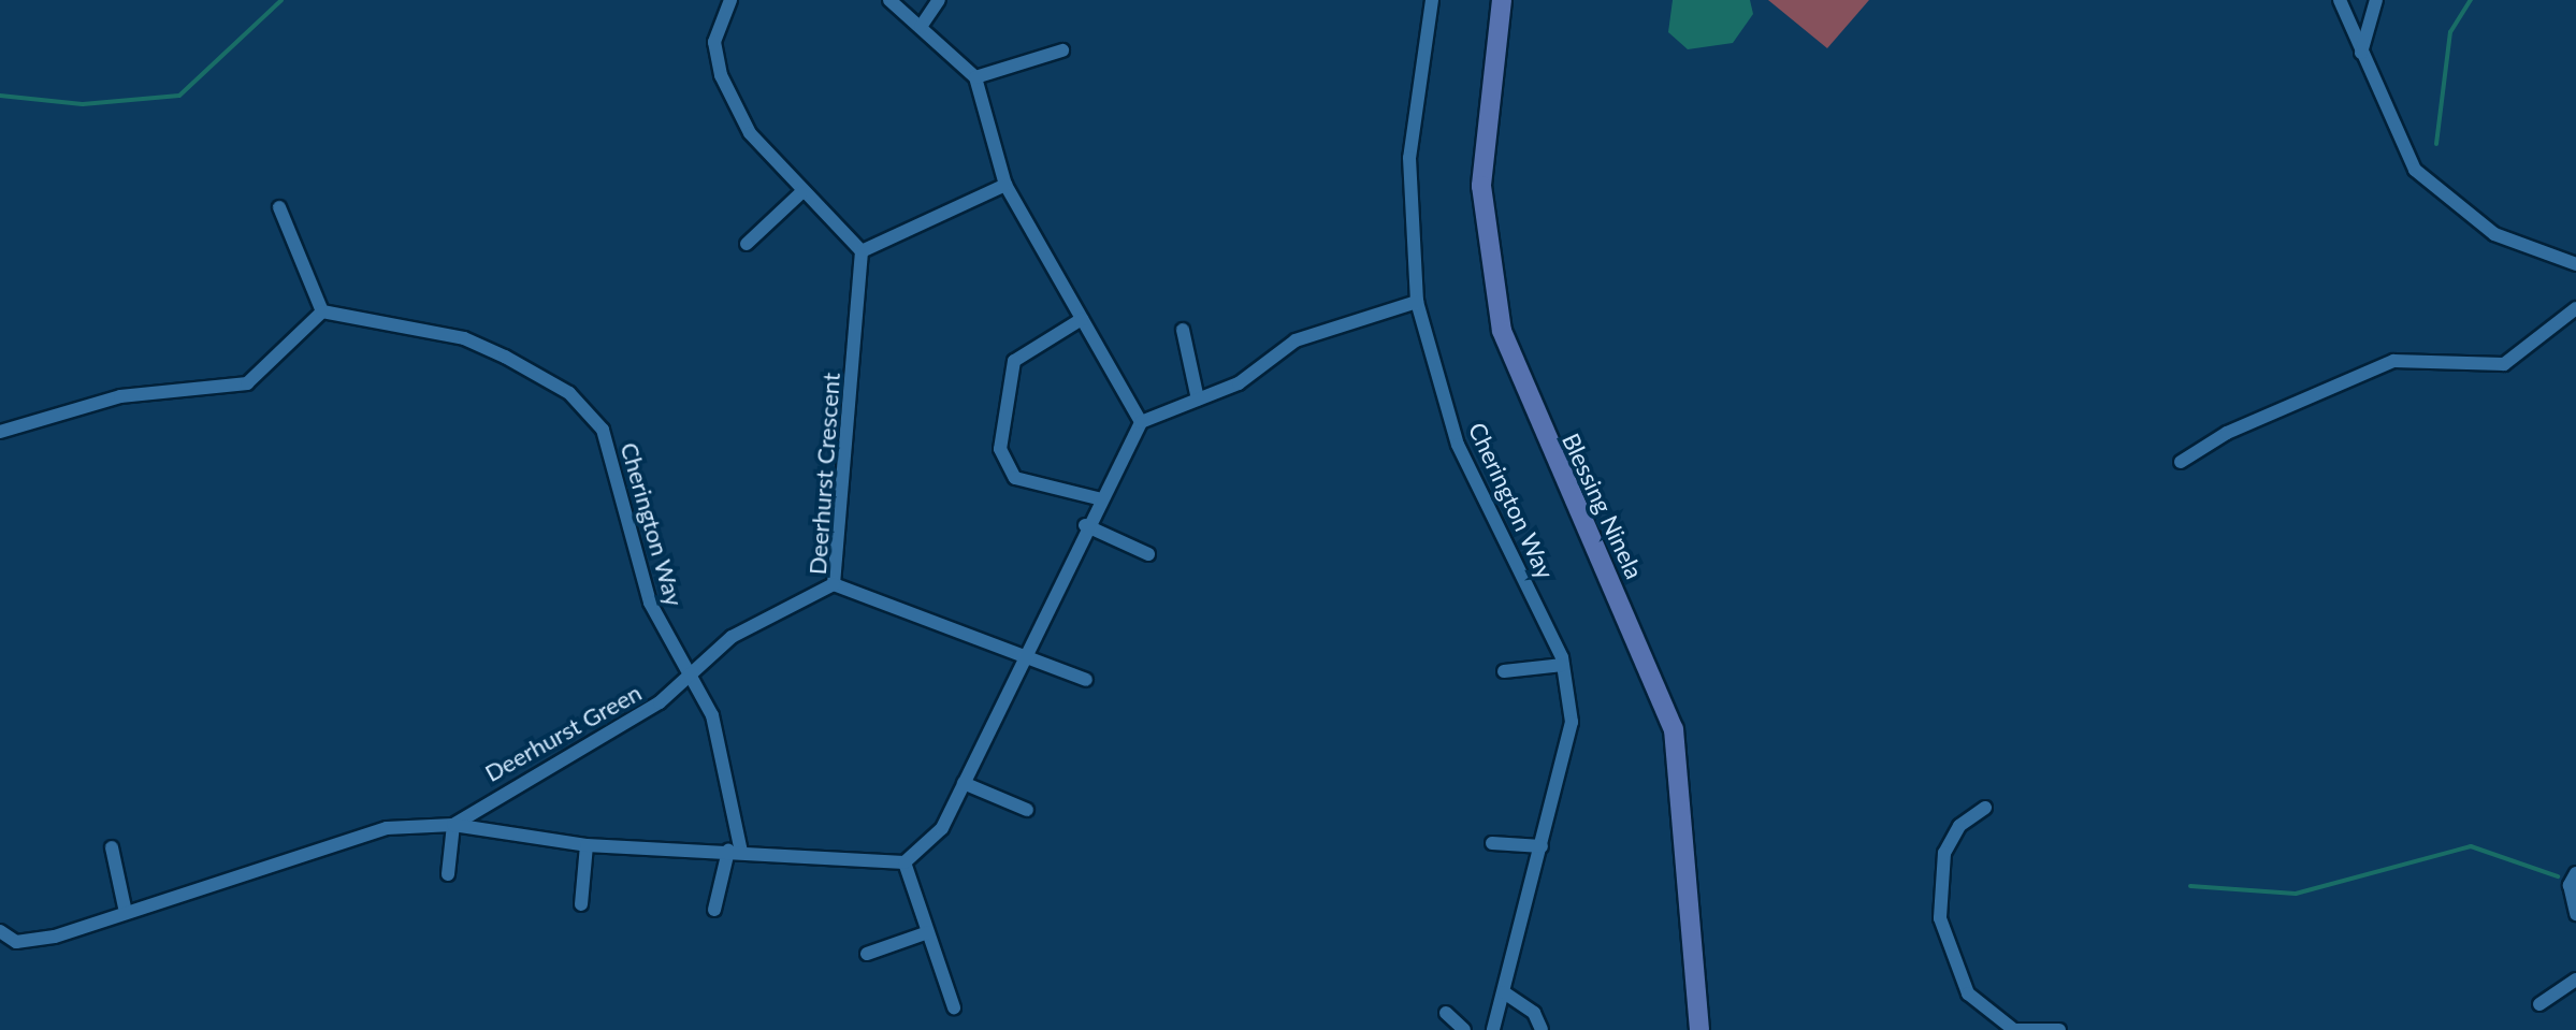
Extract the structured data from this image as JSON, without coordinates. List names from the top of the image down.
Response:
{
  "streets": {
    "street": [
      "Deerhurst Crescent",
      "Cherington Way",
      "Blessing Ninela",
      "Deerhurst Green"
    ]
  },
  "crossings": [
    ["Deerhurst Crescent", "Deerhurst Green"],
    ["Cherington Way", "Deerhurst Green"]
  ]
}
